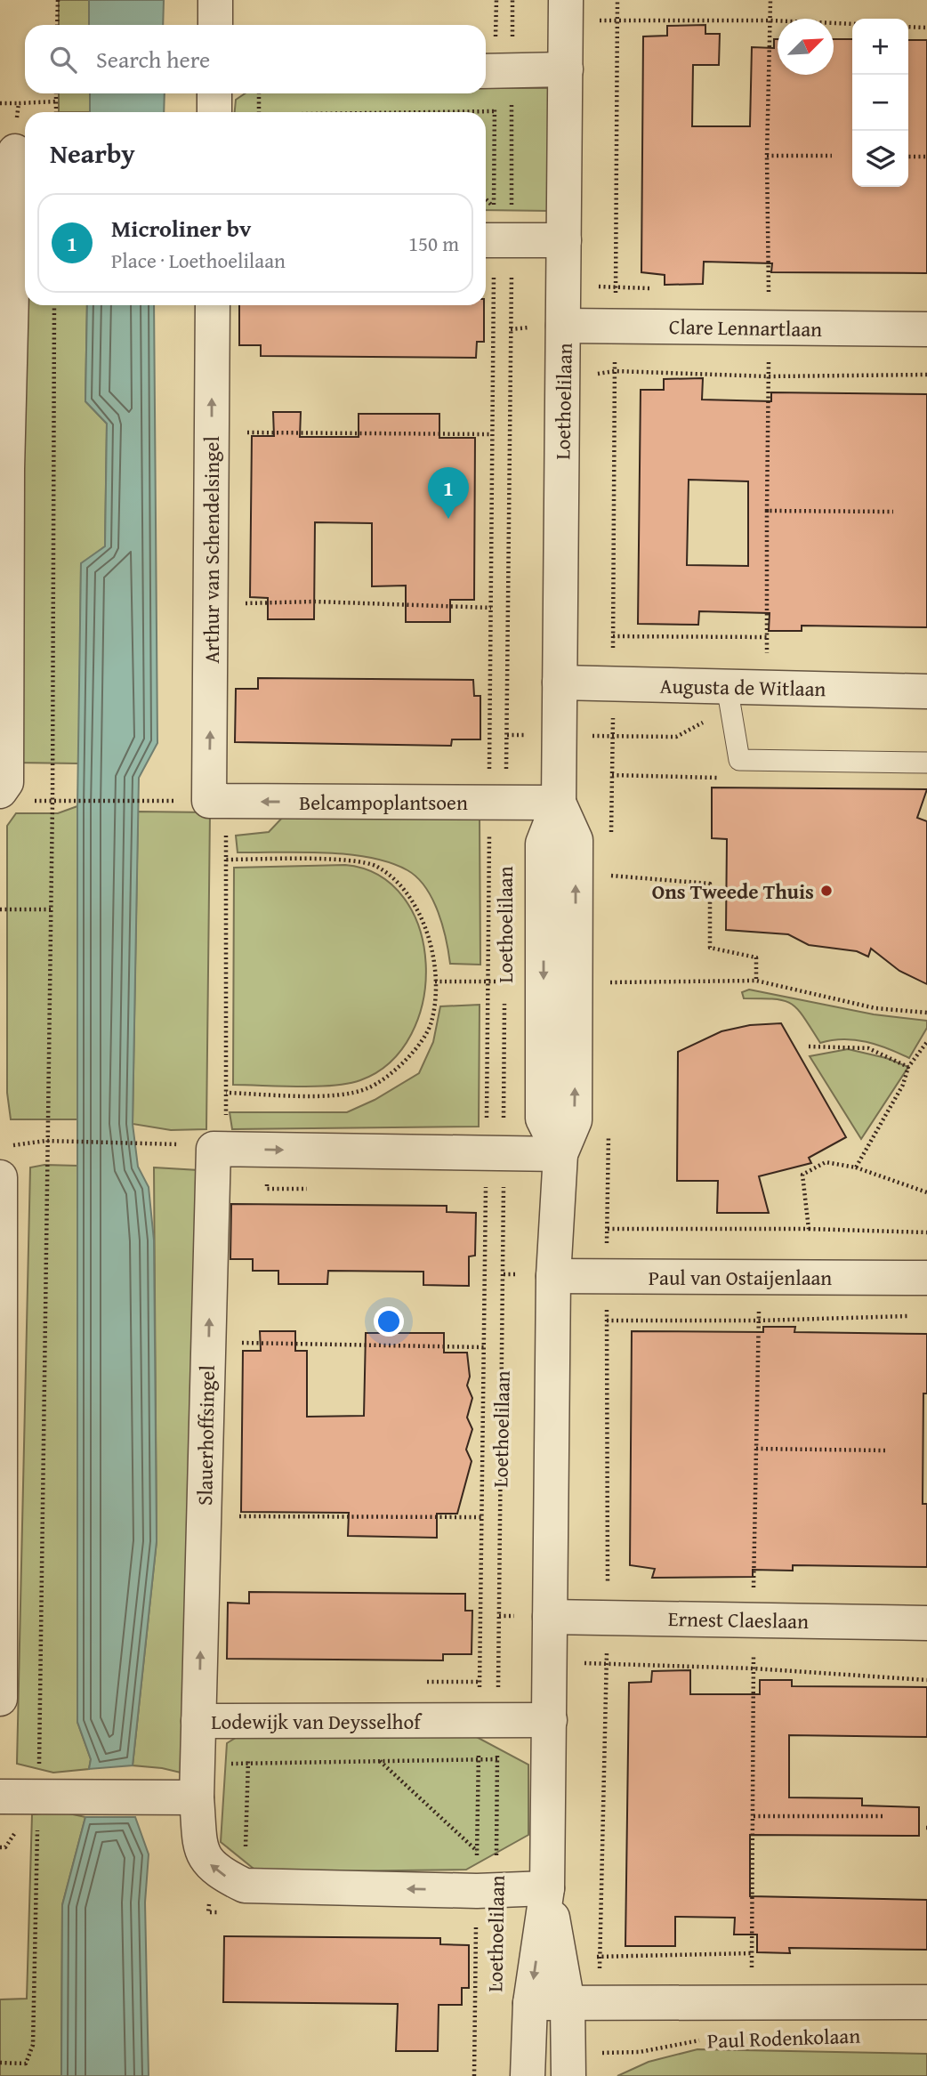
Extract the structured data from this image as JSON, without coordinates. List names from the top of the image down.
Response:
{
  "streets": {
    "street": [
      "Clare Lennartlaan",
      "Loethoelilaan",
      "Arthur van Schendelsingel",
      "Augusta de Witlaan",
      "Belcampoplantsoen",
      "Paul van Ostaijenlaan",
      "Slauerhoffsingel",
      "Ernest Claeslaan",
      "Lodewijk van Deysselhof",
      "Paul Rodenkolaan"
    ]
  },
  "crossings": [
    ["Clare Lennartlaan", "Loethoelilaan"],
    ["Loethoelilaan", "Augusta de Witlaan"],
    ["Loethoelilaan", "Belcampoplantsoen"],
    ["Loethoelilaan", "Paul van Ostaijenlaan"],
    ["Loethoelilaan", "Ernest Claeslaan"],
    ["Loethoelilaan", "Lodewijk van Deysselhof"],
    ["Loethoelilaan", "Paul Rodenkolaan"],
    ["Arthur van Schendelsingel", "Belcampoplantsoen"],
    ["Slauerhoffsingel", "Lodewijk van Deysselhof"]
  ],
  "one_way": ["Belcampoplantsoen"],
  "places": ["Ons Tweede Thuis"],
  "north": "top right",
  "page": {
    "map_buttons": ["+", "−"],
    "search": "Search here",
    "heading": "Nearby",
    "list": [
      {
        "mark": "1",
        "name": "Microliner bv",
        "note": "Place · Loethoelilaan",
        "value": "150 m"
      }
    ],
    "pins": "1"
  }
}
